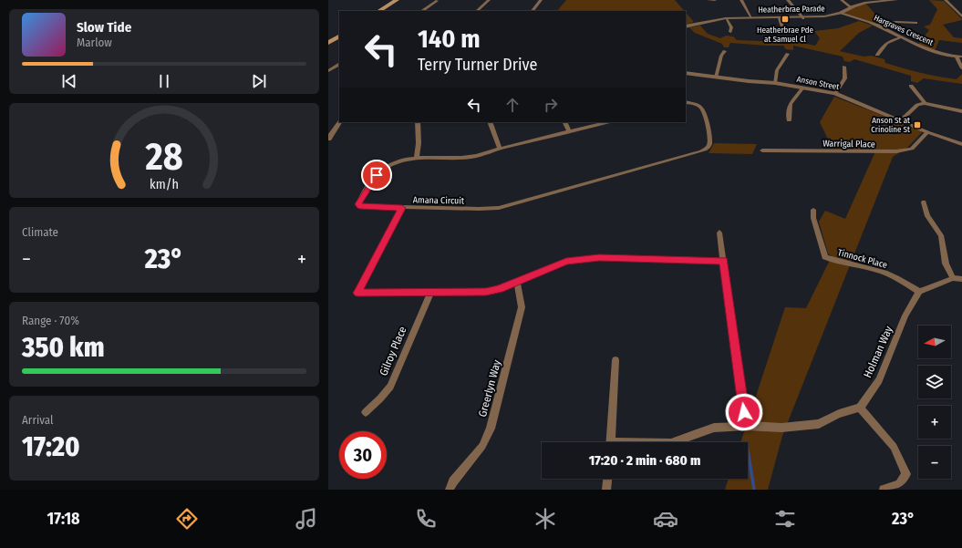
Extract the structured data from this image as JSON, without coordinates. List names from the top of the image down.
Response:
{
  "streets": {
    "street": [
      "Heatherbrae Parade",
      "Hargraves Crescent",
      "Anson Street",
      "Warrigal Place",
      "Amana Circuit",
      "Tinnock Place",
      "Gilroy Place",
      "Holman Way",
      "Greerlyn Way"
    ]
  },
  "crossings": [
    ["Heatherbrae Parade", "Hargraves Crescent"],
    ["Anson Street", "Warrigal Place"],
    ["Tinnock Place", "Holman Way"]
  ],
  "places": {
    "transit": ["Heatherbrae Pde at Samuel Cl", "Anson St at Crinoline St"]
  },
  "north": "left",
  "page": {
    "turn": ["140 m", "Terry Turner Drive"],
    "song": ["Slow Tide", "Marlow"],
    "tile": [
      "Climate",
      ["Range · 70%", "350 km"],
      ["Arrival", "17:20"]
    ],
    "heat": ["−", "23°", "+"],
    "map_buttons": ["+", "−"],
    "limit": "30",
    "trip": "17:20 · 2 min · 680 m",
    "tabs": ["17:18", "23°"],
    "gauge": ["28", "km/h"]
  }
}
